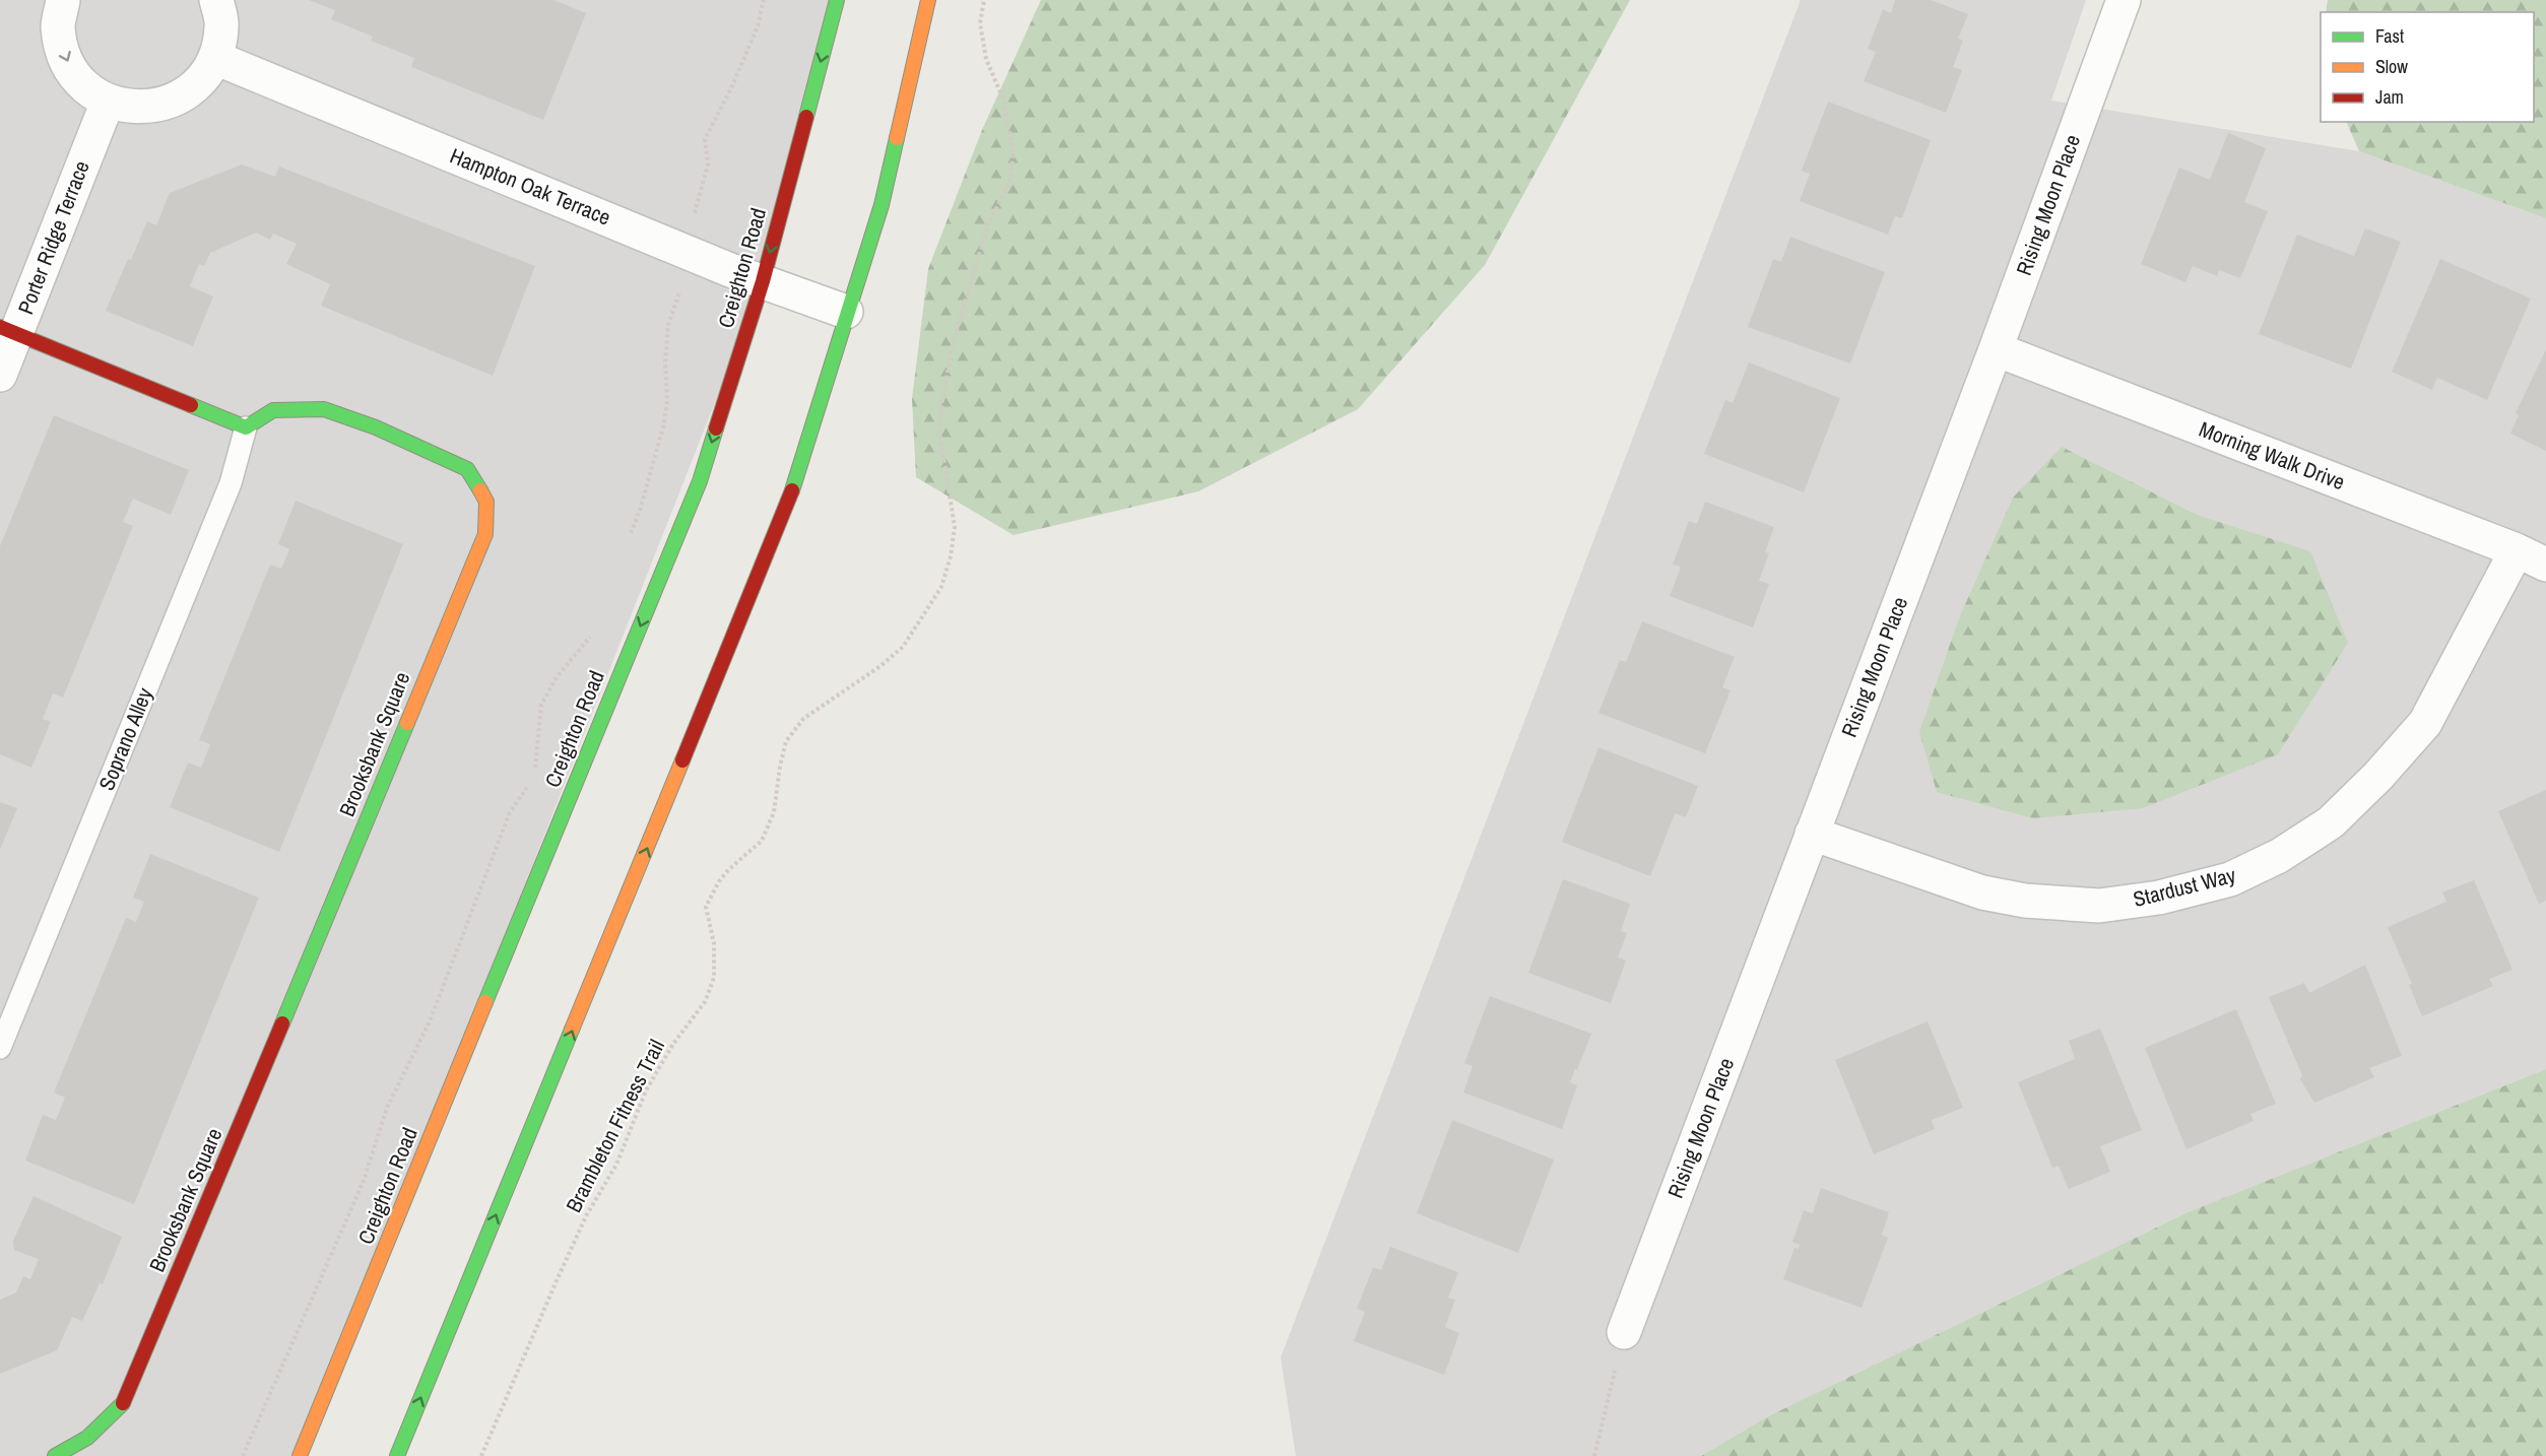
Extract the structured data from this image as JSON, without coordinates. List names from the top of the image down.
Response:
{
  "streets": {
    "street": [
      "Hampton Oak Terrace",
      "Rising Moon Place",
      "Porter Ridge Terrace",
      "Creighton Road",
      "Morning Walk Drive",
      "Brooksbank Square",
      "Stardust Way"
    ],
    "lane": ["Soprano Alley"],
    "path": ["Brambleton Fitness Trail"]
  },
  "crossings": [
    ["Hampton Oak Terrace", "Creighton Road"],
    ["Rising Moon Place", "Morning Walk Drive"],
    ["Rising Moon Place", "Stardust Way"],
    ["Morning Walk Drive", "Stardust Way"],
    ["Soprano Alley", "Brooksbank Square"]
  ],
  "legend": ["Fast", "Slow", "Jam"]
}
